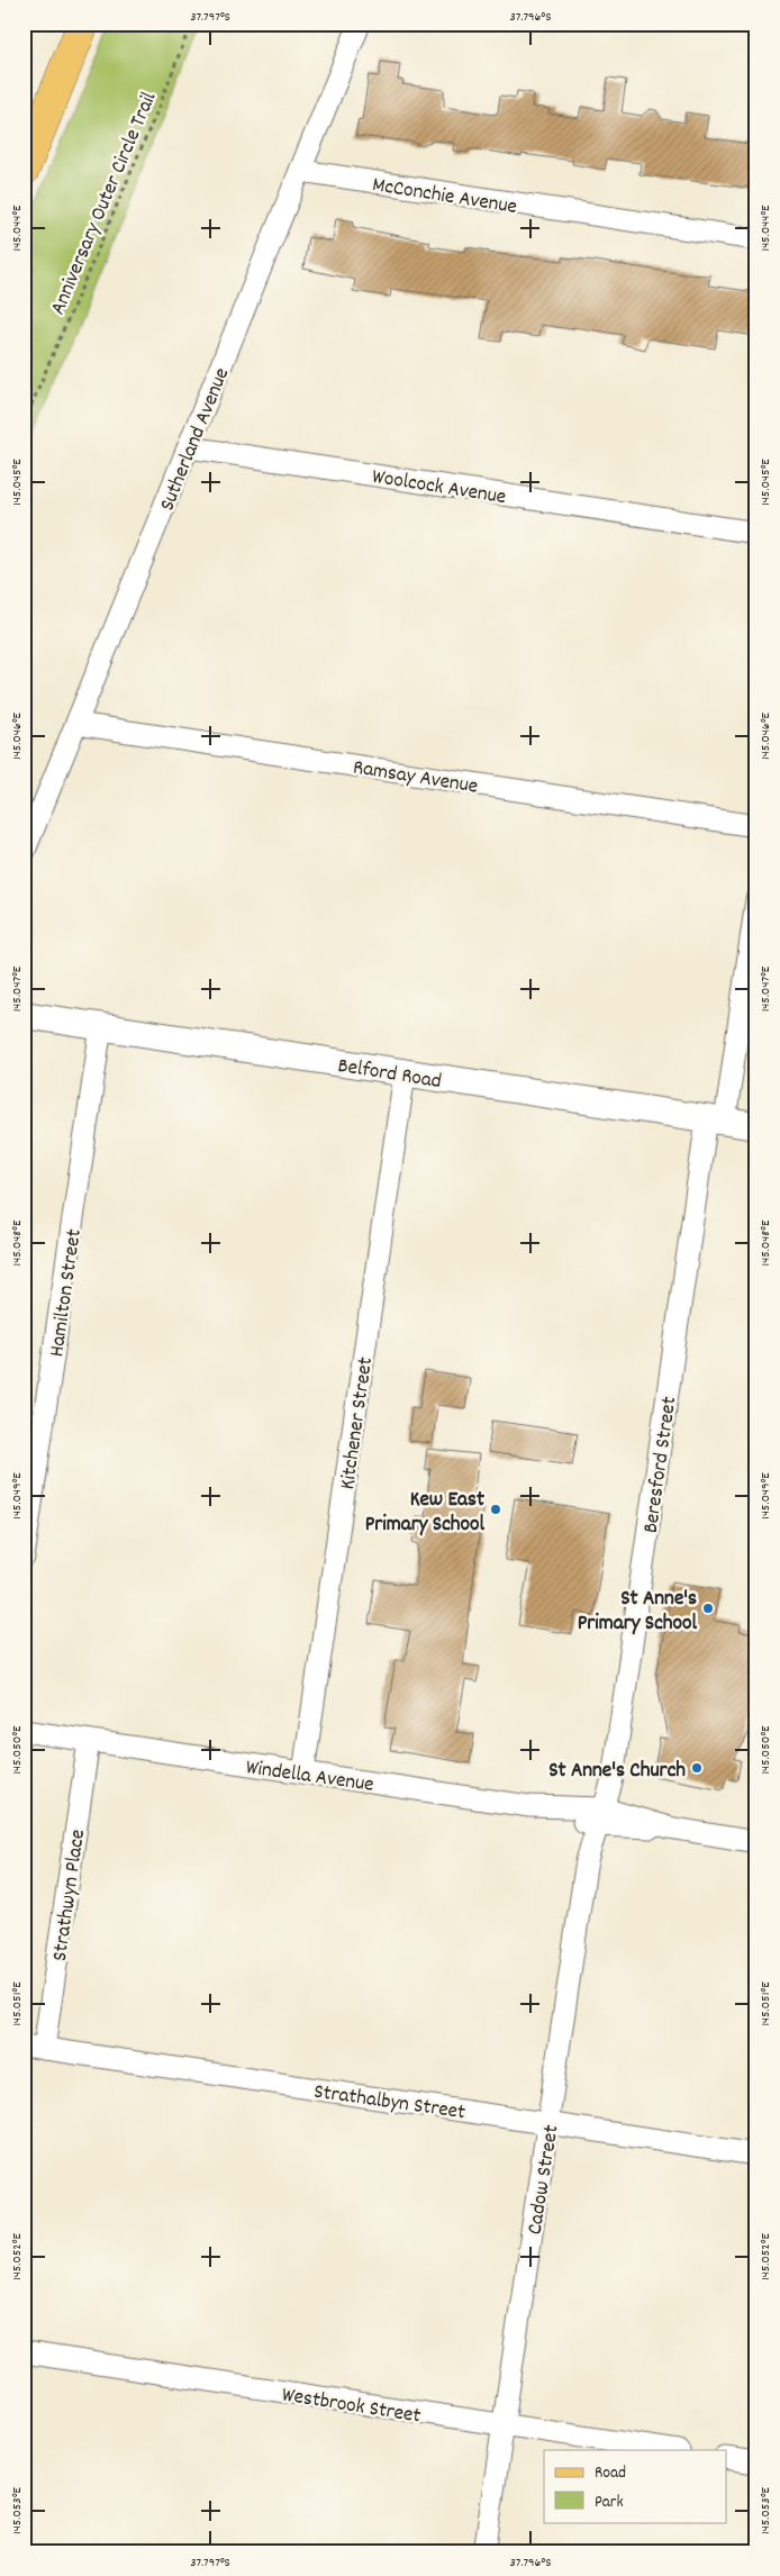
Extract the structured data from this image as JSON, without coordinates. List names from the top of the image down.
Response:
{
  "streets": {
    "street": [
      "McConchie Avenue",
      "Sutherland Avenue",
      "Woolcock Avenue",
      "Ramsay Avenue",
      "Belford Road",
      "Hamilton Street",
      "Kitchener Street",
      "Beresford Street",
      "Windella Avenue",
      "Strathwyn Place",
      "Strathalbyn Street",
      "Cadow Street",
      "Westbrook Street"
    ],
    "path": ["Anniversary Outer Circle Trail"]
  },
  "crossings": [
    ["McConchie Avenue", "Sutherland Avenue"],
    ["Sutherland Avenue", "Woolcock Avenue"],
    ["Sutherland Avenue", "Ramsay Avenue"],
    ["Belford Road", "Hamilton Street"],
    ["Belford Road", "Kitchener Street"],
    ["Belford Road", "Beresford Street"],
    ["Kitchener Street", "Windella Avenue"],
    ["Beresford Street", "Windella Avenue"],
    ["Beresford Street", "Cadow Street"],
    ["Windella Avenue", "Strathwyn Place"],
    ["Windella Avenue", "Cadow Street"],
    ["Strathwyn Place", "Strathalbyn Street"],
    ["Strathalbyn Street", "Cadow Street"],
    ["Cadow Street", "Westbrook Street"]
  ],
  "places": ["Kew East Primary School", "St Anne's Primary School", "St Anne's Church"],
  "legend": ["Road", "Park"],
  "coordinates": [
    "37.797°S",
    "37.796°S",
    "145.044°E",
    "145.045°E",
    "145.046°E",
    "145.047°E",
    "145.048°E",
    "145.049°E",
    "145.050°E",
    "145.051°E",
    "145.052°E",
    "145.053°E"
  ]
}
